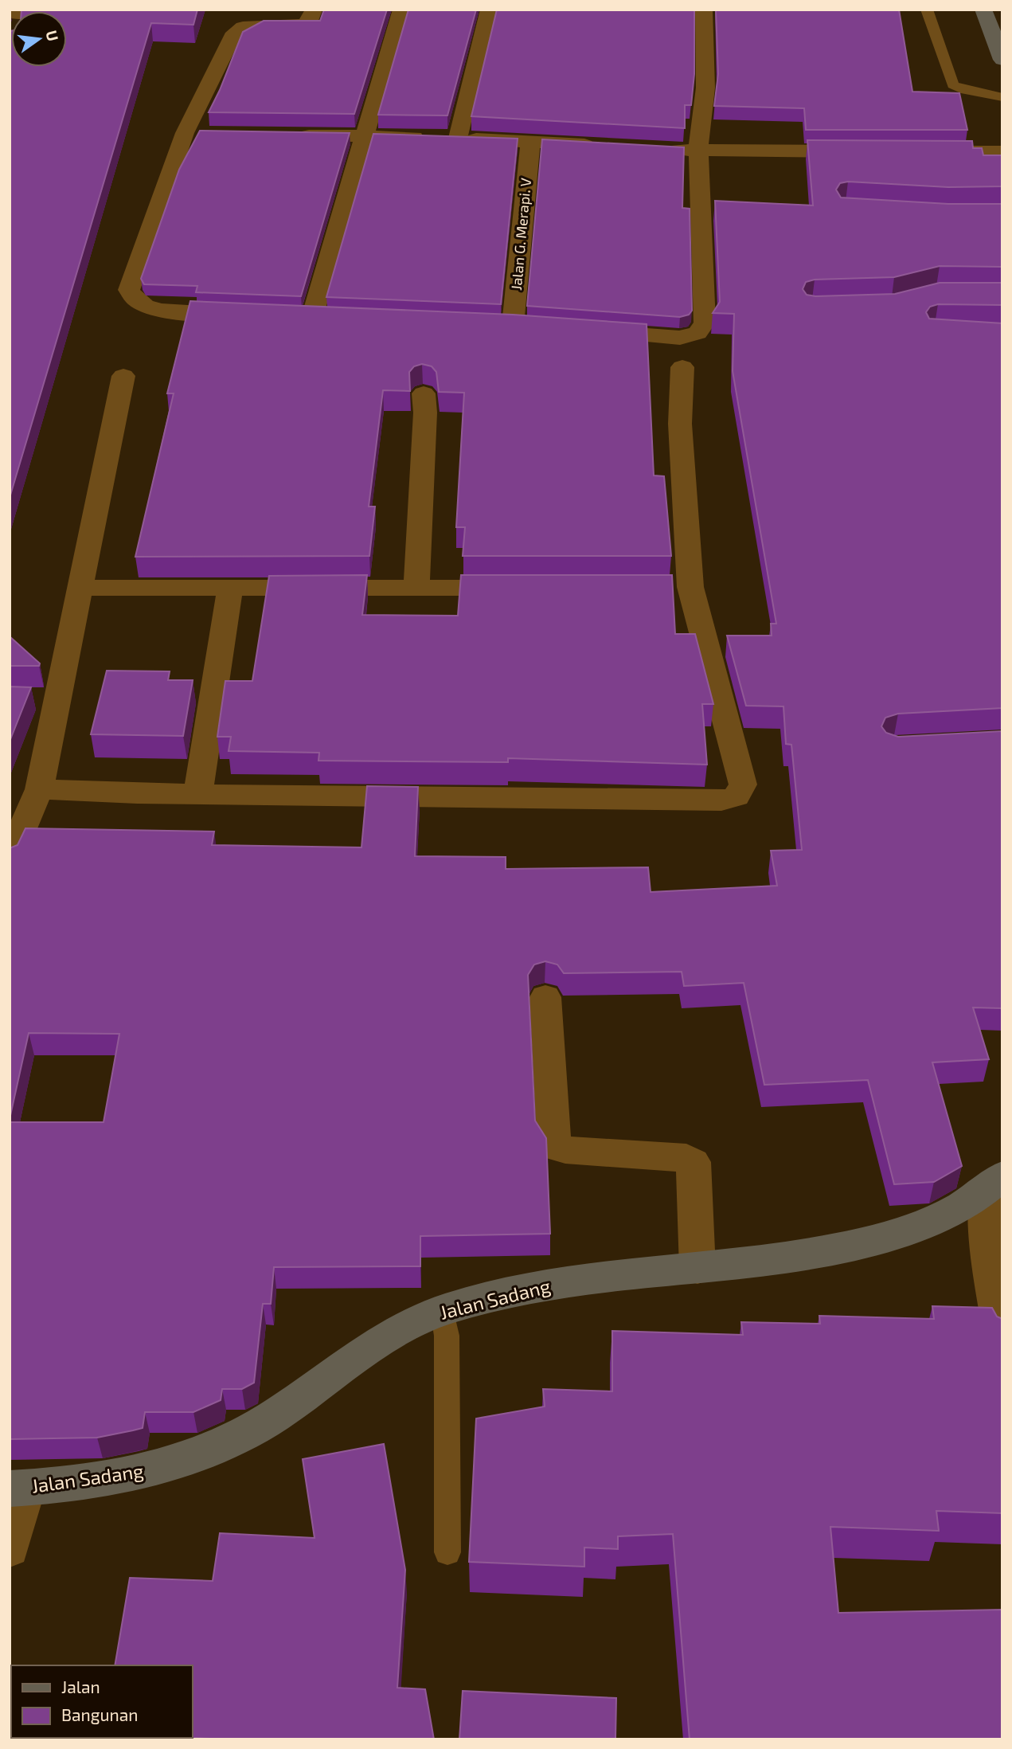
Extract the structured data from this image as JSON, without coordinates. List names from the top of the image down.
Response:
{
  "streets": {
    "street": ["Jalan G. Merapi. V", "Jalan Sadang"]
  },
  "legend": ["Jalan", "Bangunan"],
  "north": "right"
}
